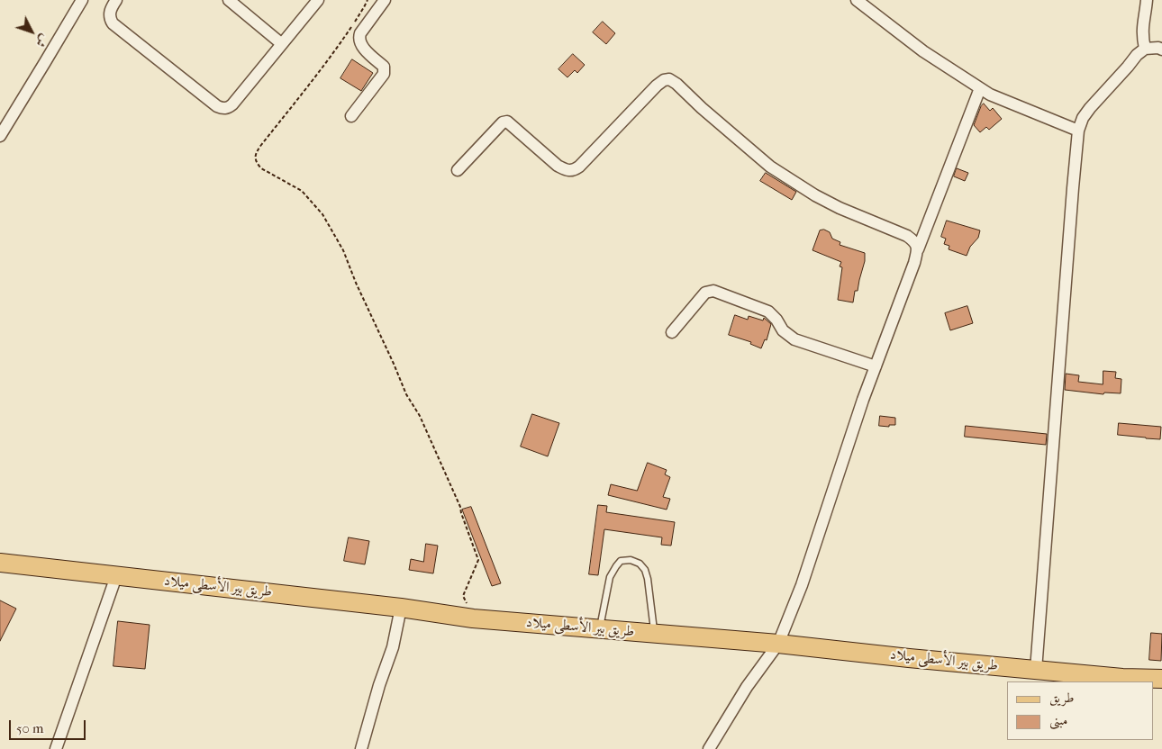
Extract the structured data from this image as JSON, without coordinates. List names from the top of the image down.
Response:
{
  "streets": {
    "main road": ["طريق بير الأسطى ميلاد"]
  },
  "legend": ["طريق", "مبنى"],
  "scale_bar": "50 m",
  "north": "bottom right"
}
